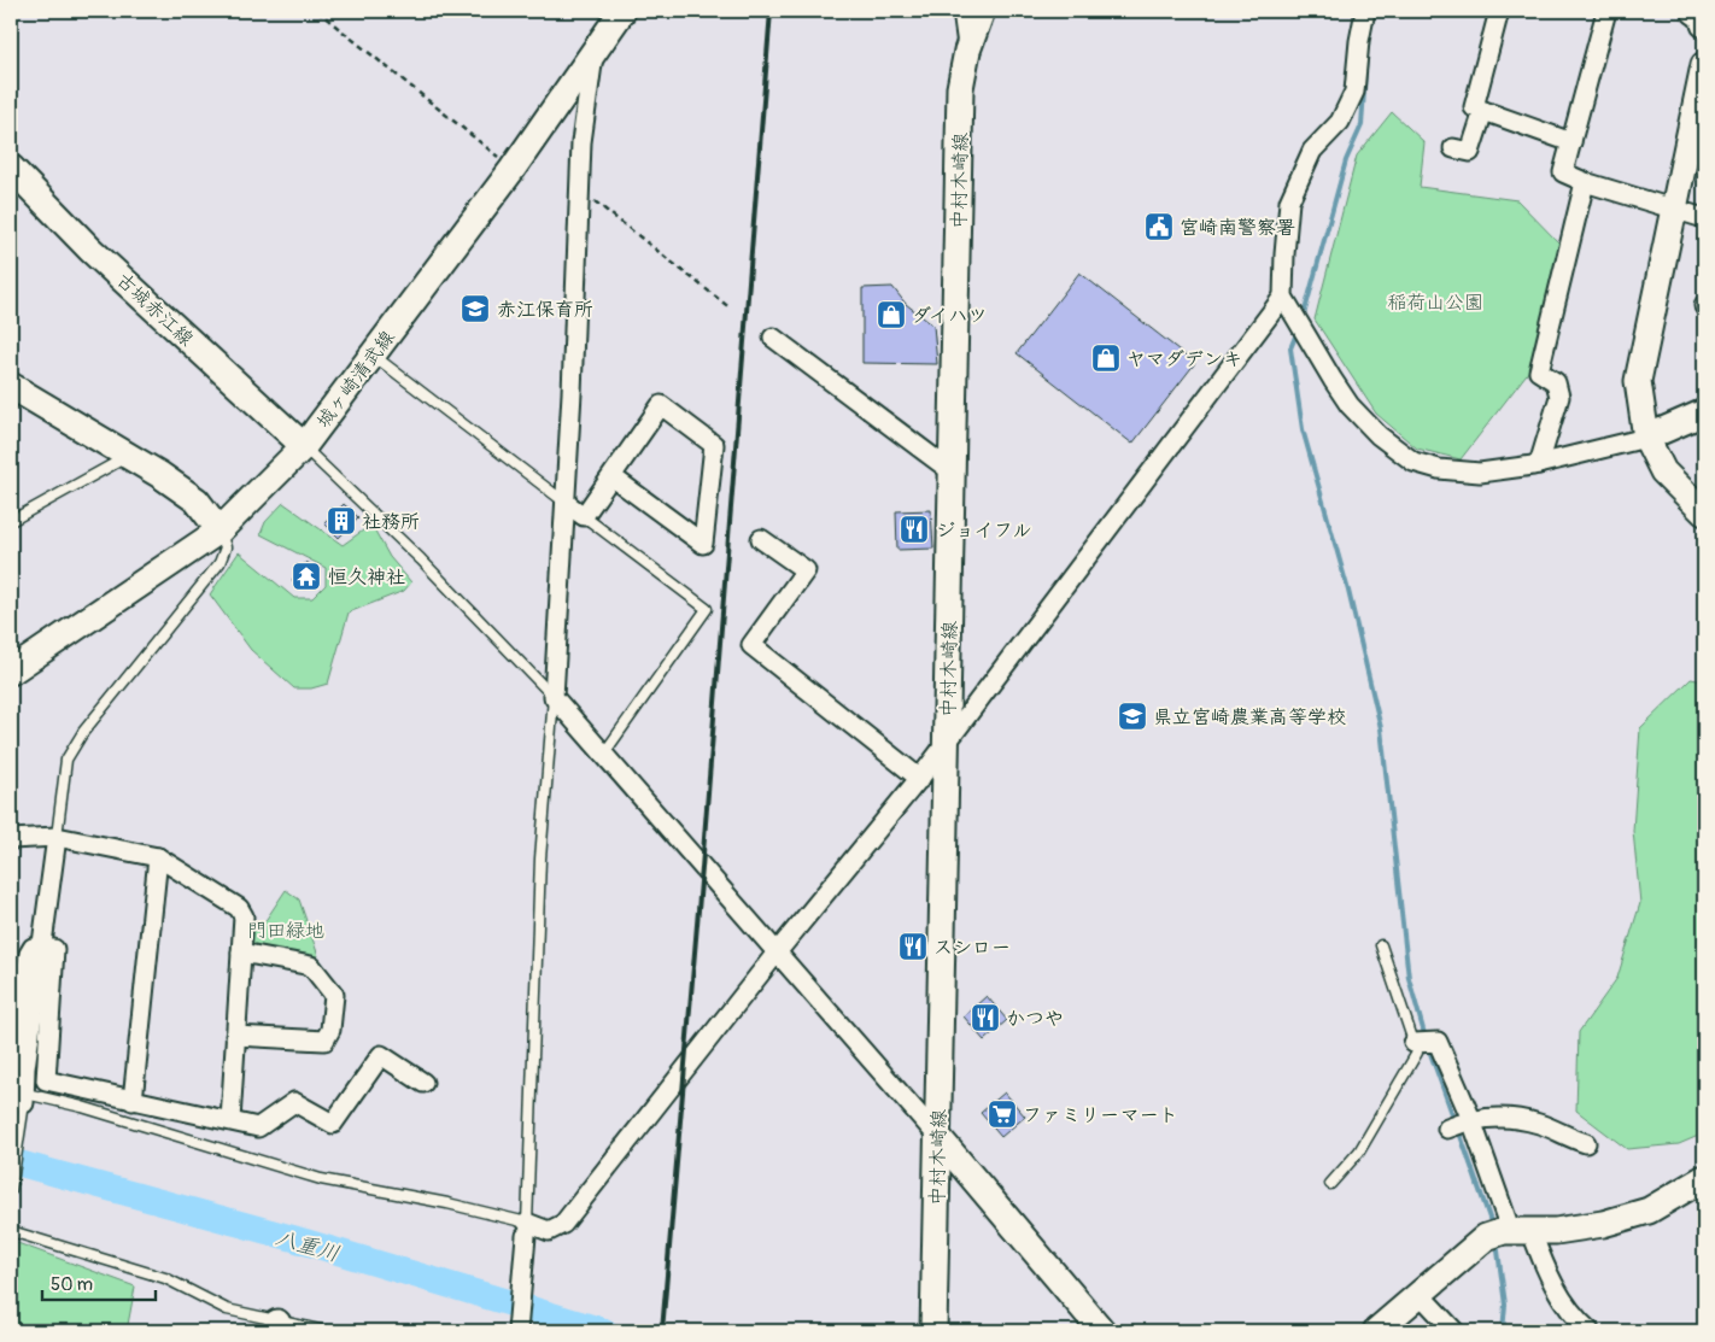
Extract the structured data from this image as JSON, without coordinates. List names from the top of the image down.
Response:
{
  "streets": {
    "main road": ["中村木崎線", "古城赤江線", "城ヶ崎清武線"]
  },
  "crossings": [
    ["古城赤江線", "城ヶ崎清武線"]
  ],
  "water": ["八重川"],
  "parks": ["稲荷山公園", "門田緑地"],
  "places": {
    "public building": ["宮崎南警察署"],
    "school or university": ["赤江保育所", "県立宮崎農業高等学校"],
    "shop": ["ダイハツ", "ヤマダデンキ"],
    "building": ["社務所"],
    "restaurant": ["ジョイフル", "スシロー", "かつや"],
    "temple": ["恒久神社"],
    "supermarket": ["ファミリーマート"]
  },
  "scale_bar": "50 m"
}
